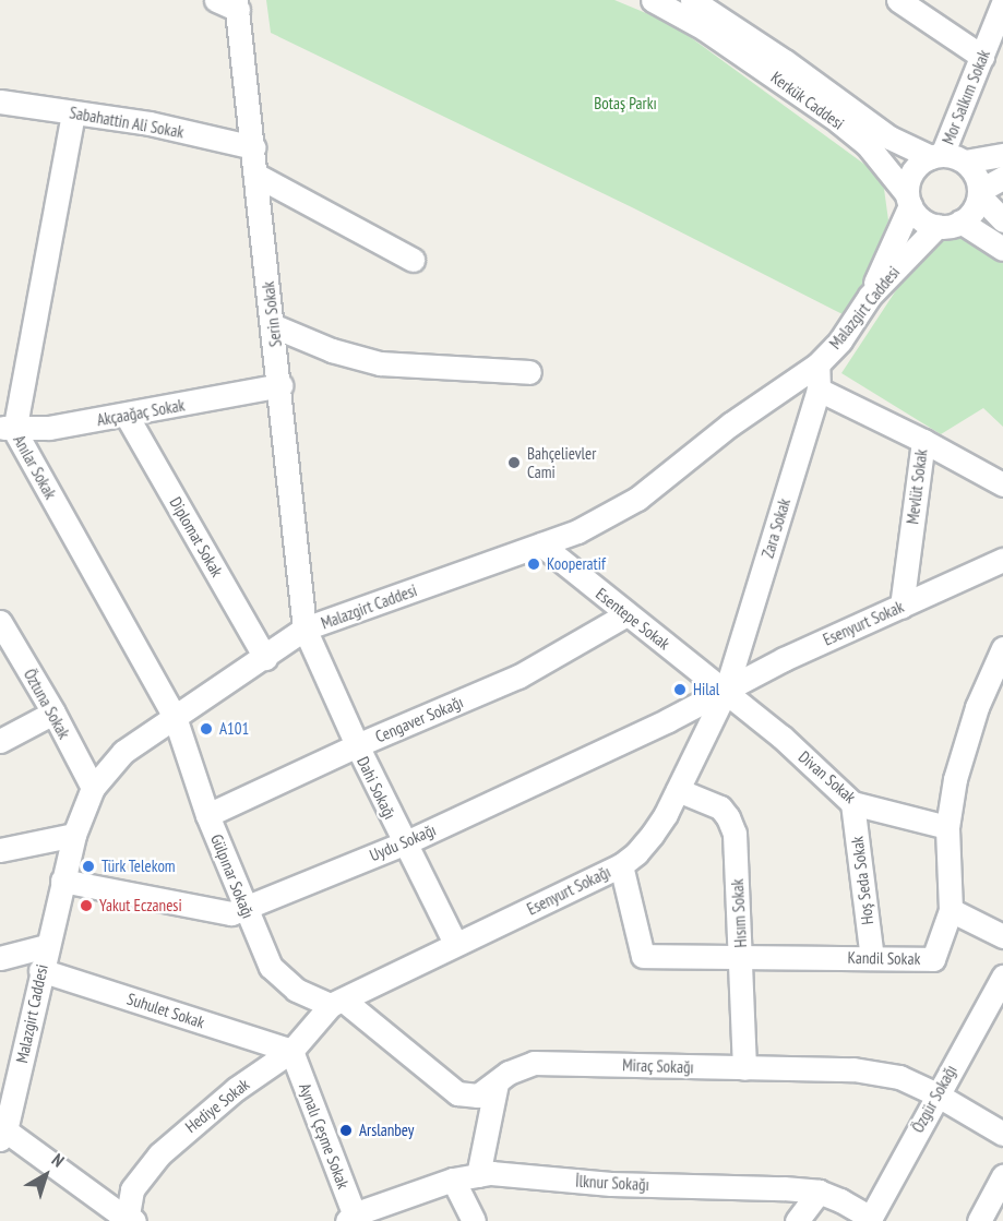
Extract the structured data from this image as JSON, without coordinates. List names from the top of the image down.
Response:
{
  "streets": {
    "street": [
      "Mor Salkım Sokak",
      "Kerkük Caddesi",
      "Sabahattin Ali Sokak",
      "Malazgirt Caddesi",
      "Serin Sokak",
      "Akçaağaç Sokak",
      "Anılar Sokak",
      "Mevlüt Sokak",
      "Zara Sokak",
      "Diplomat Sokak",
      "Esentepe Sokak",
      "Esenyurt Sokak",
      "Öztuna Sokak",
      "Cengaver Sokağı",
      "Divan Sokak",
      "Dahi Sokağı",
      "Uydu Sokağı",
      "Gülpınar Sokağı",
      "Hoş Seda Sokak",
      "Esenyurt Sokağı",
      "Hısım Sokak",
      "Kandil Sokak",
      "Suhulet Sokak",
      "Miraç Sokağı",
      "Özgür Sokağı",
      "Hediye Sokak",
      "Aynalı Çeşme Sokak",
      "İlknur Sokağı"
    ]
  },
  "crossings": [
    ["Mor Salkım Sokak", "Kerkük Caddesi"],
    ["Mor Salkım Sokak", "Malazgirt Caddesi"],
    ["Kerkük Caddesi", "Malazgirt Caddesi"],
    ["Sabahattin Ali Sokak", "Serin Sokak"],
    ["Sabahattin Ali Sokak", "Anılar Sokak"],
    ["Malazgirt Caddesi", "Serin Sokak"],
    ["Malazgirt Caddesi", "Anılar Sokak"],
    ["Malazgirt Caddesi", "Zara Sokak"],
    ["Malazgirt Caddesi", "Diplomat Sokak"],
    ["Malazgirt Caddesi", "Esentepe Sokak"],
    ["Malazgirt Caddesi", "Öztuna Sokak"],
    ["Malazgirt Caddesi", "Dahi Sokağı"],
    ["Malazgirt Caddesi", "Uydu Sokağı"],
    ["Malazgirt Caddesi", "Gülpınar Sokağı"],
    ["Malazgirt Caddesi", "Suhulet Sokak"],
    ["Serin Sokak", "Akçaağaç Sokak"],
    ["Serin Sokak", "Dahi Sokağı"],
    ["Akçaağaç Sokak", "Anılar Sokak"],
    ["Akçaağaç Sokak", "Diplomat Sokak"],
    ["Anılar Sokak", "Gülpınar Sokağı"],
    ["Mevlüt Sokak", "Zara Sokak"],
    ["Mevlüt Sokak", "Esenyurt Sokak"],
    ["Zara Sokak", "Esentepe Sokak"],
    ["Zara Sokak", "Esenyurt Sokak"],
    ["Zara Sokak", "Divan Sokak"],
    ["Zara Sokak", "Uydu Sokağı"],
    ["Zara Sokak", "Esenyurt Sokağı"],
    ["Esentepe Sokak", "Esenyurt Sokak"],
    ["Esentepe Sokak", "Cengaver Sokağı"],
    ["Esentepe Sokak", "Divan Sokak"],
    ["Esentepe Sokak", "Uydu Sokağı"],
    ["Esentepe Sokak", "Esenyurt Sokağı"],
    ["Esenyurt Sokak", "Divan Sokak"],
    ["Esenyurt Sokak", "Uydu Sokağı"],
    ["Esenyurt Sokak", "Esenyurt Sokağı"],
    ["Cengaver Sokağı", "Dahi Sokağı"],
    ["Cengaver Sokağı", "Gülpınar Sokağı"],
    ["Divan Sokak", "Uydu Sokağı"],
    ["Divan Sokak", "Hoş Seda Sokak"],
    ["Divan Sokak", "Esenyurt Sokağı"],
    ["Divan Sokak", "Kandil Sokak"],
    ["Dahi Sokağı", "Uydu Sokağı"],
    ["Dahi Sokağı", "Esenyurt Sokağı"],
    ["Uydu Sokağı", "Gülpınar Sokağı"],
    ["Uydu Sokağı", "Esenyurt Sokağı"],
    ["Gülpınar Sokağı", "Esenyurt Sokağı"],
    ["Gülpınar Sokağı", "Miraç Sokağı"],
    ["Gülpınar Sokağı", "Hediye Sokak"],
    ["Hoş Seda Sokak", "Kandil Sokak"],
    ["Esenyurt Sokağı", "Hısım Sokak"],
    ["Esenyurt Sokağı", "Kandil Sokak"],
    ["Esenyurt Sokağı", "Miraç Sokağı"],
    ["Esenyurt Sokağı", "Hediye Sokak"],
    ["Hısım Sokak", "Kandil Sokak"],
    ["Hısım Sokak", "Miraç Sokağı"],
    ["Suhulet Sokak", "Hediye Sokak"],
    ["Suhulet Sokak", "Aynalı Çeşme Sokak"],
    ["Miraç Sokağı", "Özgür Sokağı"],
    ["Miraç Sokağı", "Hediye Sokak"],
    ["Özgür Sokağı", "İlknur Sokağı"],
    ["Hediye Sokak", "Aynalı Çeşme Sokak"],
    ["Aynalı Çeşme Sokak", "İlknur Sokağı"]
  ],
  "parks": ["Botaş Parkı"],
  "places": [
    "Bahçelievler Cami",
    "Kooperatif",
    "Hilal",
    "A101",
    "Türk Telekom",
    "Yakut Eczanesi",
    "Arslanbey"
  ],
  "north": "top right"
}
